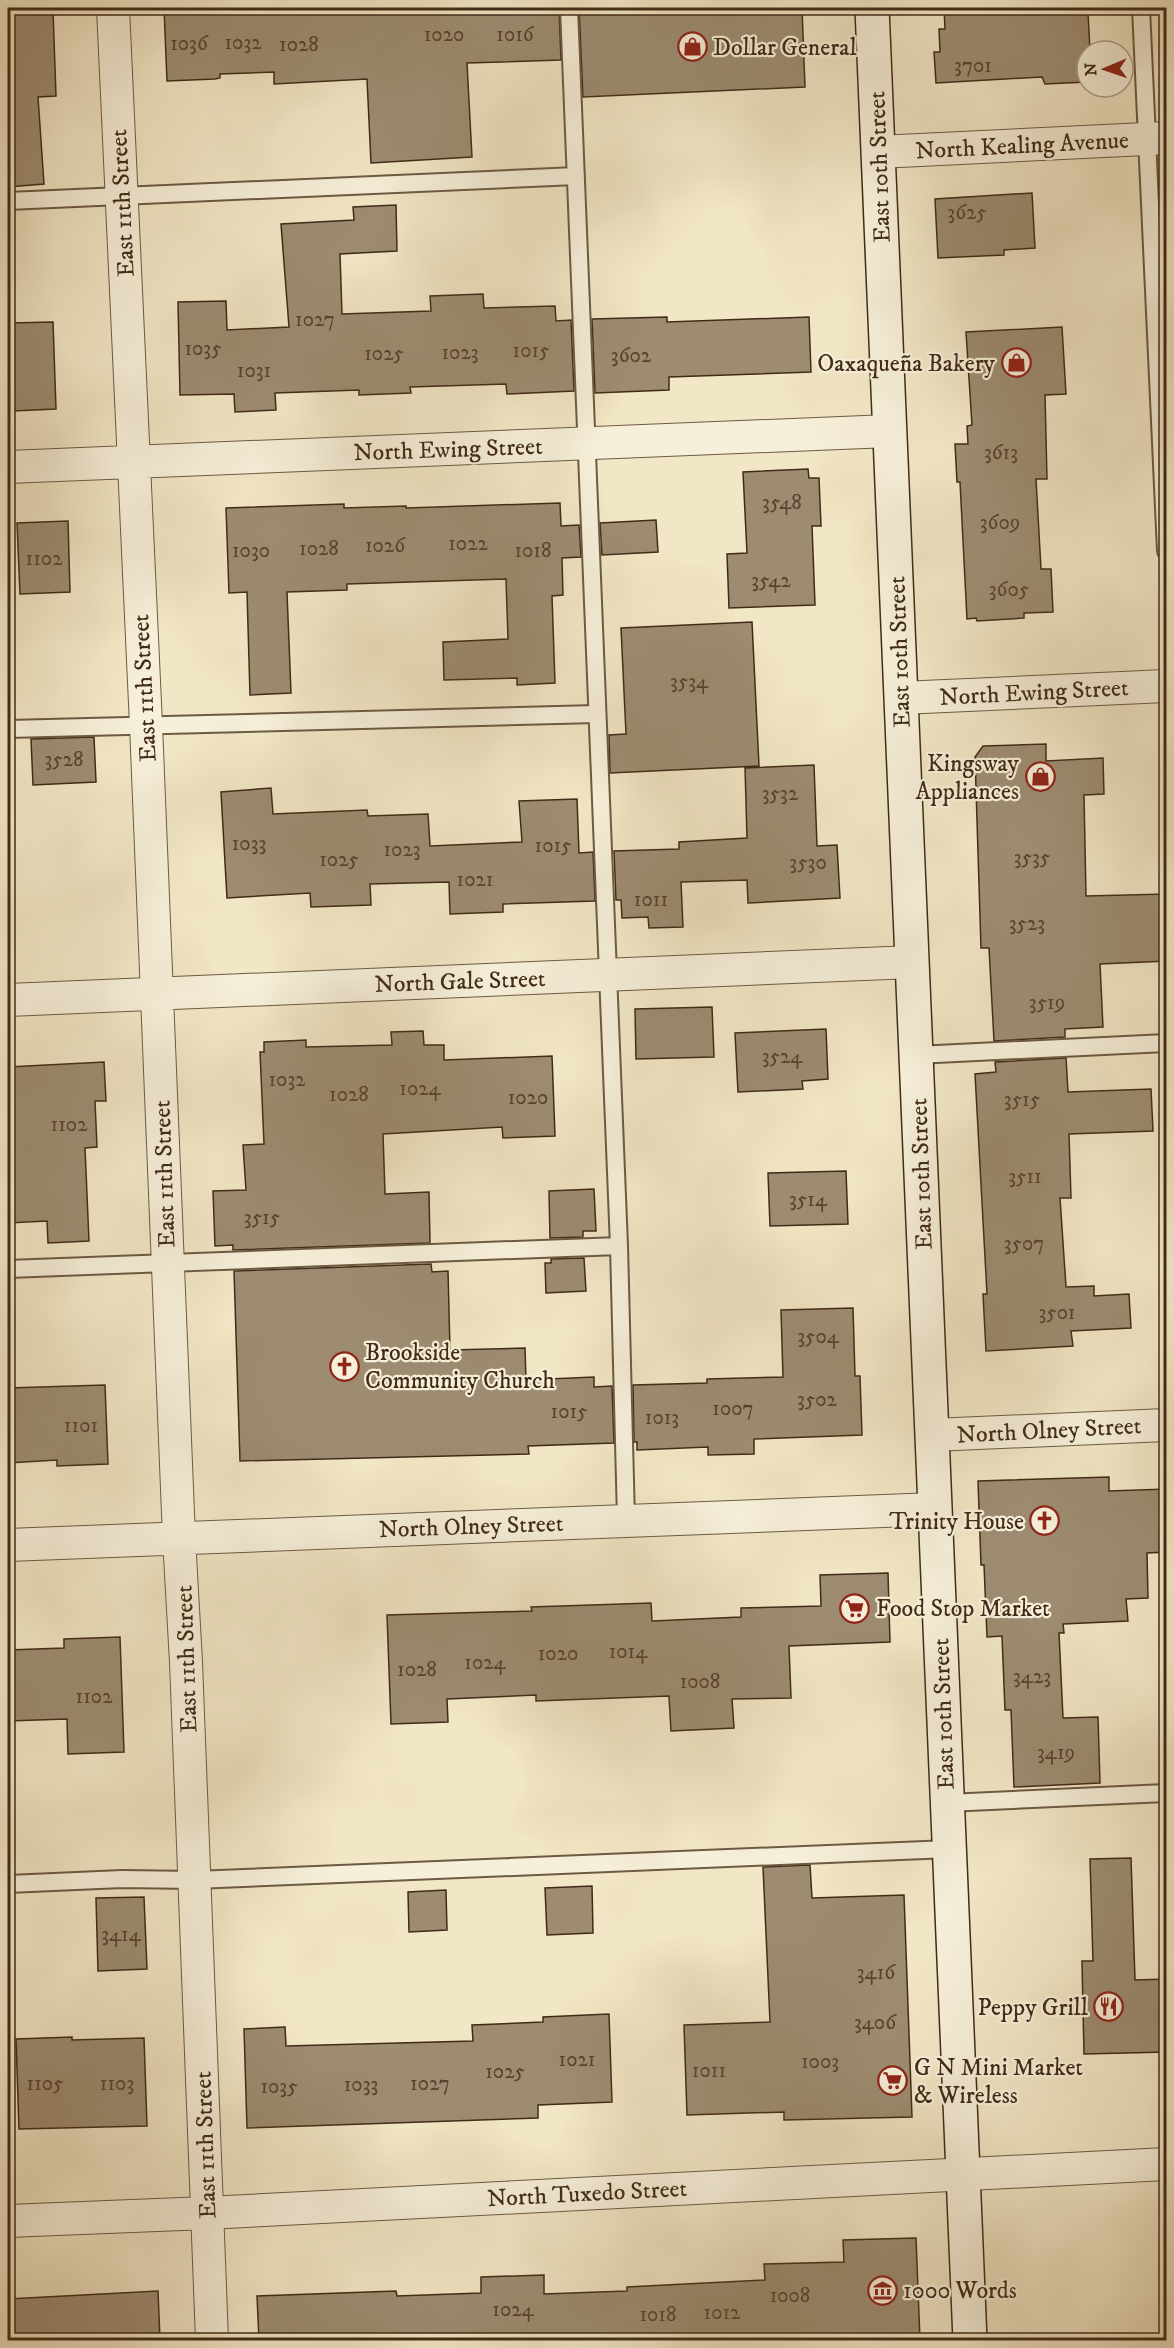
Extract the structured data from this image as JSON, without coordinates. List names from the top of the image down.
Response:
{
  "streets": {
    "main road": ["East 10th Street"],
    "street": [
      "North Kealing Avenue",
      "East 11th Street",
      "North Ewing Street",
      "North Gale Street",
      "North Olney Street",
      "North Tuxedo Street"
    ]
  },
  "crossings": [
    ["North Kealing Avenue", "East 10th Street"],
    ["East 10th Street", "North Ewing Street"],
    ["East 10th Street", "North Gale Street"],
    ["East 10th Street", "North Olney Street"],
    ["East 10th Street", "North Tuxedo Street"],
    ["East 11th Street", "North Ewing Street"],
    ["East 11th Street", "North Gale Street"],
    ["East 11th Street", "North Olney Street"],
    ["East 11th Street", "North Tuxedo Street"]
  ],
  "places": {
    "shop": ["Dollar General", "Oaxaqueña Bakery", "Kingsway Appliances"],
    "church": ["Brookside Community Church", "Trinity House"],
    "supermarket": ["Food Stop Market", "G N Mini Market & Wireless"],
    "restaurant": ["Peppy Grill"],
    "museum": ["1000 Words"]
  },
  "house_numbers": [
    "1020",
    "1016",
    "1032",
    "1036",
    "1028",
    "3701",
    "3625",
    "1027",
    "1035",
    "1015",
    "1023",
    "1025",
    "3602",
    "1031",
    "3613",
    "3548",
    "3609",
    "1022",
    "1026",
    "1028",
    "1030",
    "1018",
    "1102",
    "3542",
    "3605",
    "3534",
    "3528",
    "3532",
    "1033",
    "1015",
    "1023",
    "3535",
    "1025",
    "3530",
    "1021",
    "1011",
    "3523",
    "3519",
    "3524",
    "1032",
    "1024",
    "1028",
    "1020",
    "3515",
    "1102",
    "3511",
    "3514",
    "3515",
    "3507",
    "3501",
    "3504",
    "3502",
    "1007",
    "1015",
    "1013",
    "1101",
    "1014",
    "1020",
    "1024",
    "1028",
    "3423",
    "1008",
    "1102",
    "3419",
    "3414",
    "3416",
    "3406",
    "1021",
    "1003",
    "1011",
    "1025",
    "1105",
    "1103",
    "1027",
    "1033",
    "1035",
    "1008",
    "1024",
    "1012",
    "1018"
  ],
  "north": "left"
}
